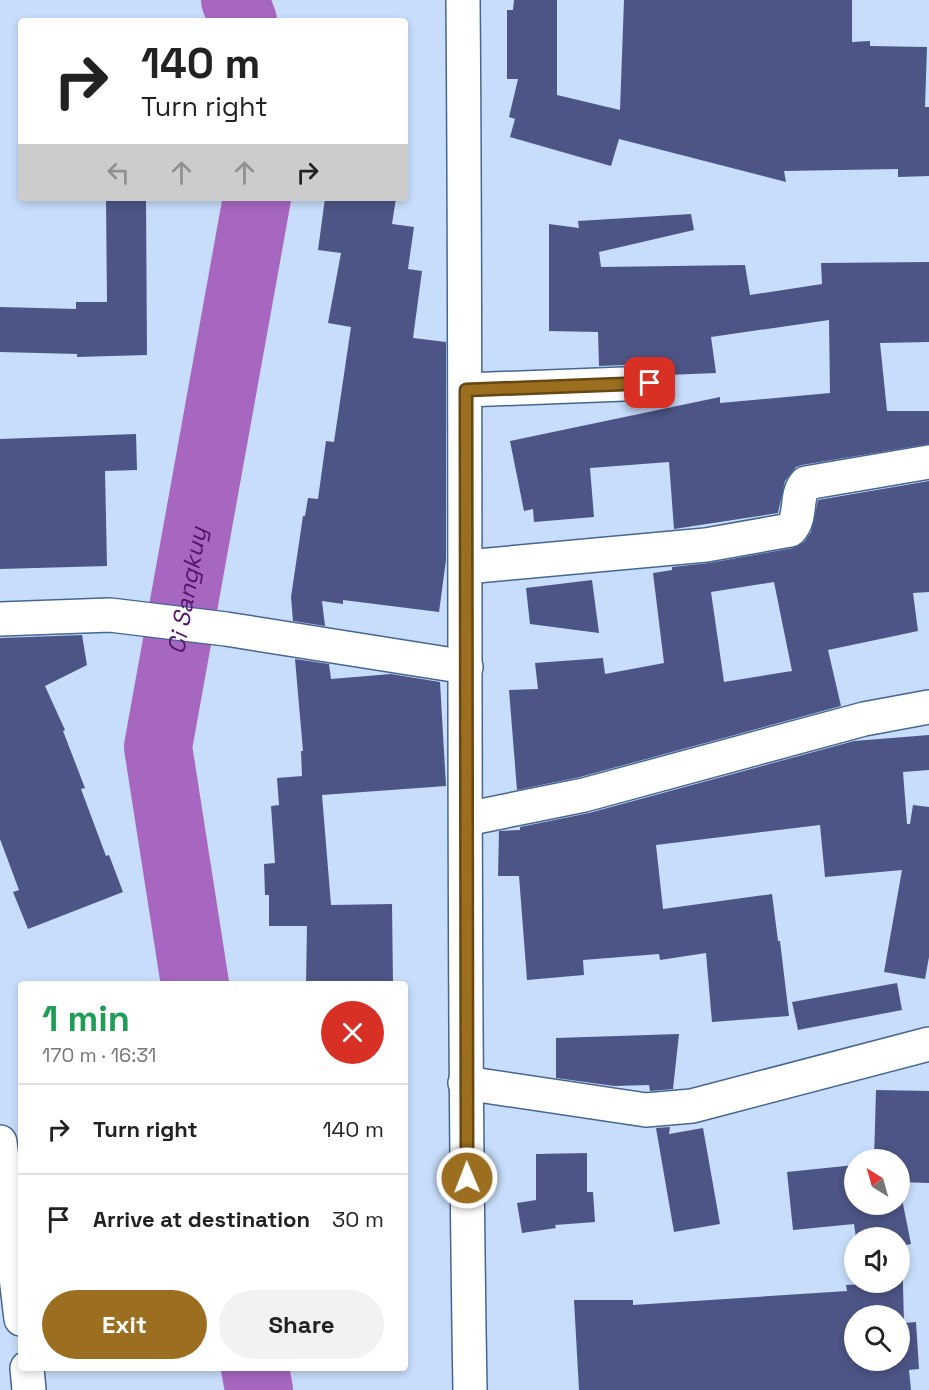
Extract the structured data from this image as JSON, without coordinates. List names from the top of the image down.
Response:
{
  "water": ["Ci Sangkuy"],
  "north": "top left",
  "page": {
    "turn": ["140 m", "Turn right"],
    "heading": ["1 min", "170 m · 16:31"],
    "list": [
      {
        "name": "Turn right",
        "value": "140 m"
      },
      {
        "name": "Arrive at destination",
        "value": "30 m"
      }
    ],
    "buttons": ["Exit", "Share"]
  }
}
